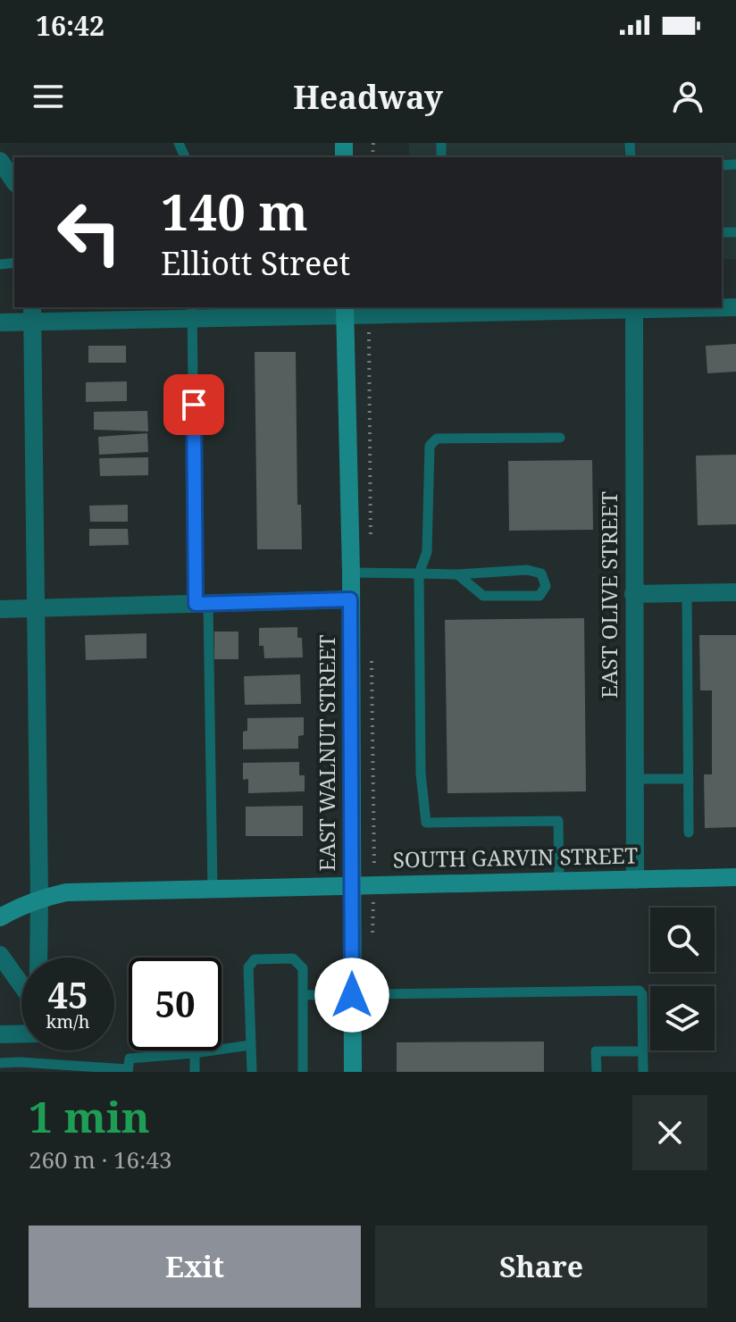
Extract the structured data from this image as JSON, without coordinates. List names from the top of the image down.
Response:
{
  "streets": {
    "main road": ["EAST WALNUT STREET", "SOUTH GARVIN STREET"],
    "street": ["EAST OLIVE STREET"]
  },
  "crossings": [
    ["EAST OLIVE STREET", "SOUTH GARVIN STREET"],
    ["EAST WALNUT STREET", "SOUTH GARVIN STREET"]
  ],
  "page": {
    "status": "16:42",
    "header": "Headway",
    "turn": ["140 m", "Elliott Street"],
    "speed": "45 km/h",
    "limit": "50",
    "heading": ["1 min", "260 m · 16:43"],
    "buttons": ["Exit", "Share"]
  }
}
